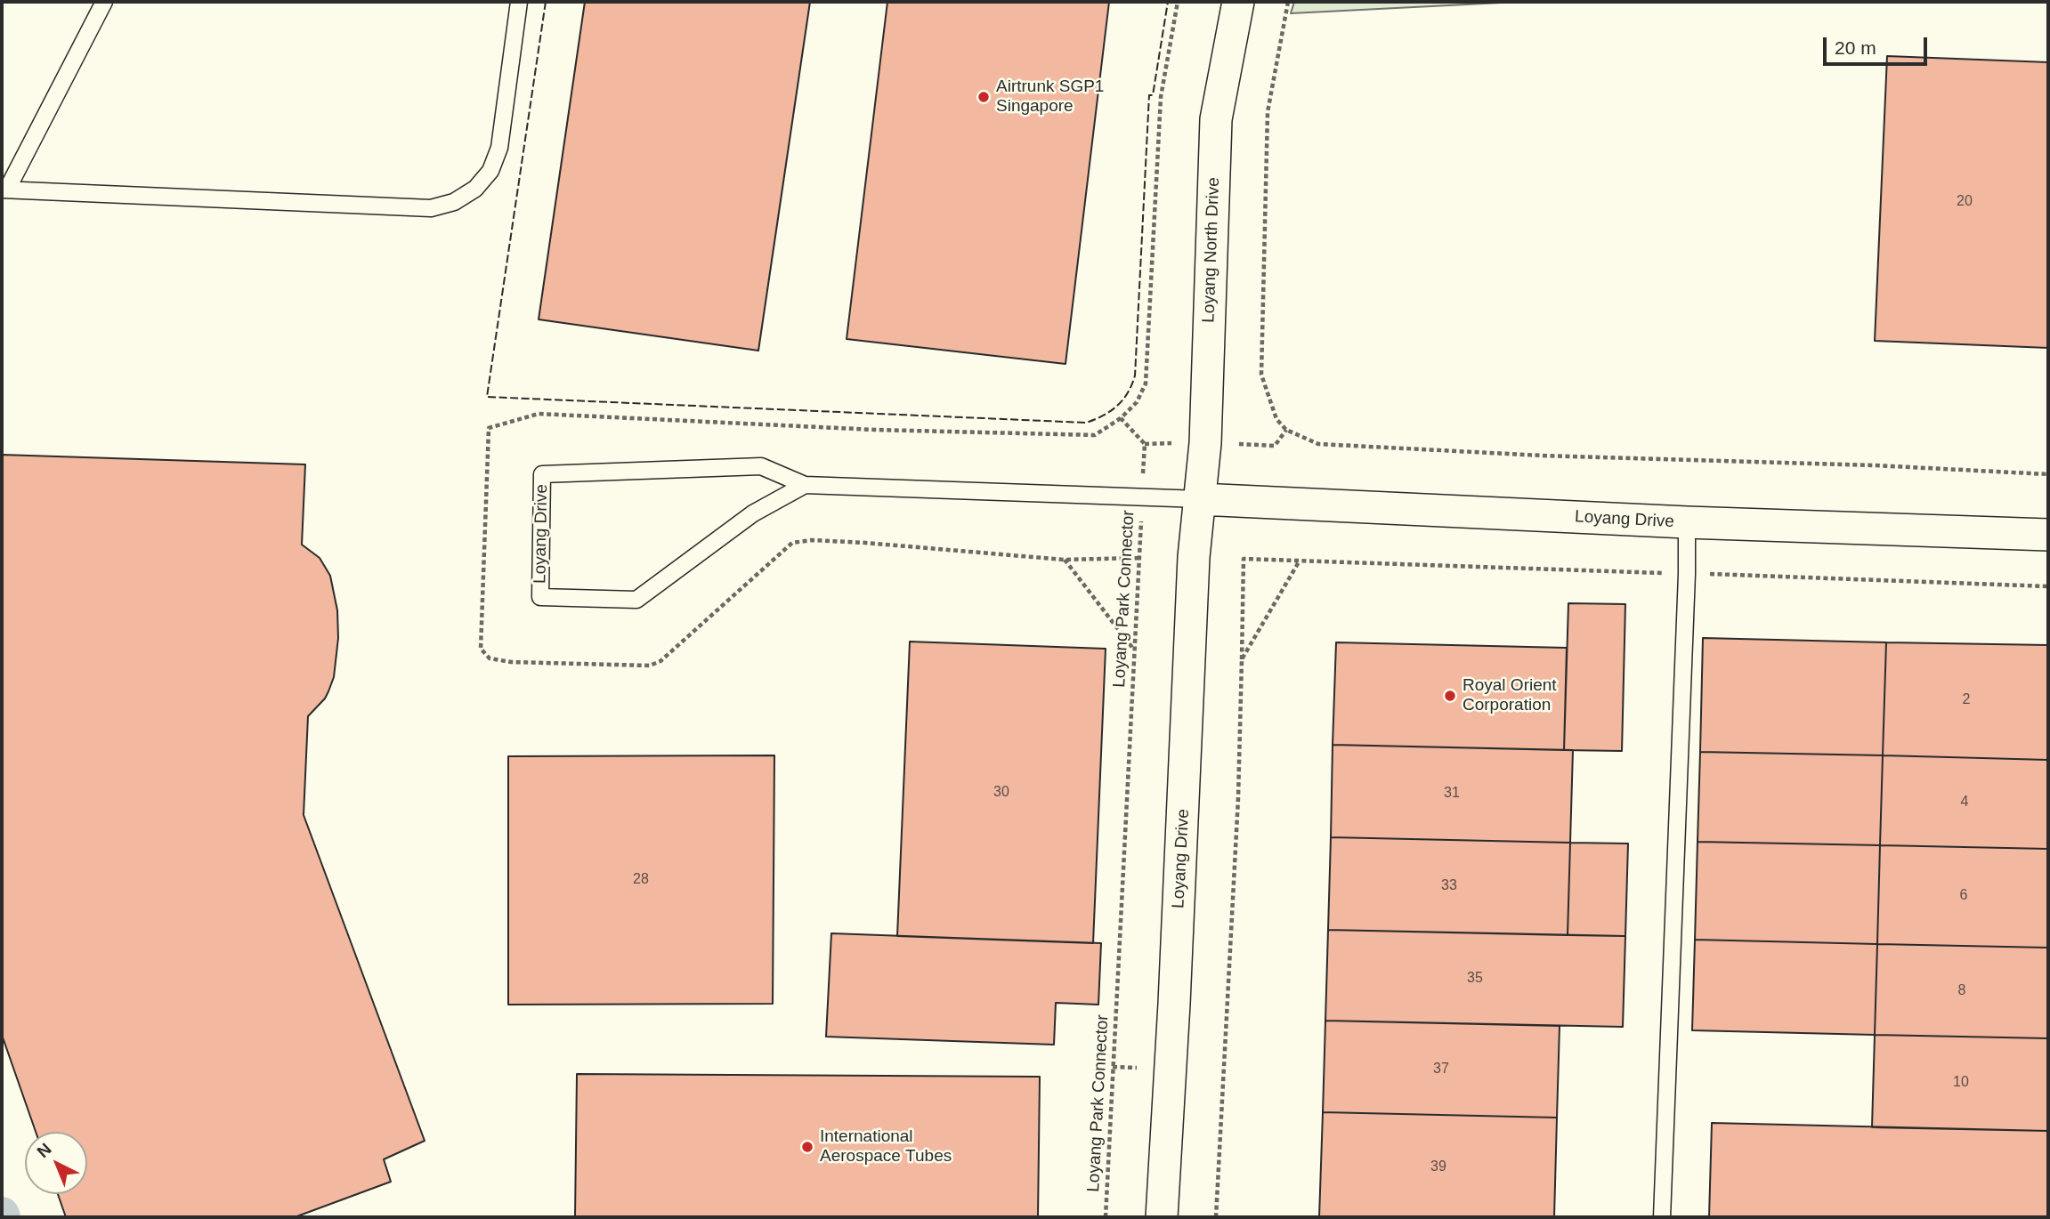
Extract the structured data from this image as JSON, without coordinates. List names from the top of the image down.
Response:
{
  "streets": {
    "street": ["Loyang North Drive", "Loyang Drive"],
    "path": ["Loyang Park Connector"]
  },
  "crossings": [
    ["Loyang North Drive", "Loyang Drive"],
    ["Loyang Drive", "Loyang Park Connector"]
  ],
  "places": ["Airtrunk SGP1 Singapore", "Royal Orient Corporation", "International Aerospace Tubes"],
  "house_numbers": [
    "20",
    "2",
    "30",
    "31",
    "4",
    "28",
    "33",
    "6",
    "35",
    "8",
    "37",
    "10",
    "39"
  ],
  "scale_bar": "20 m",
  "north": "top left"
}
